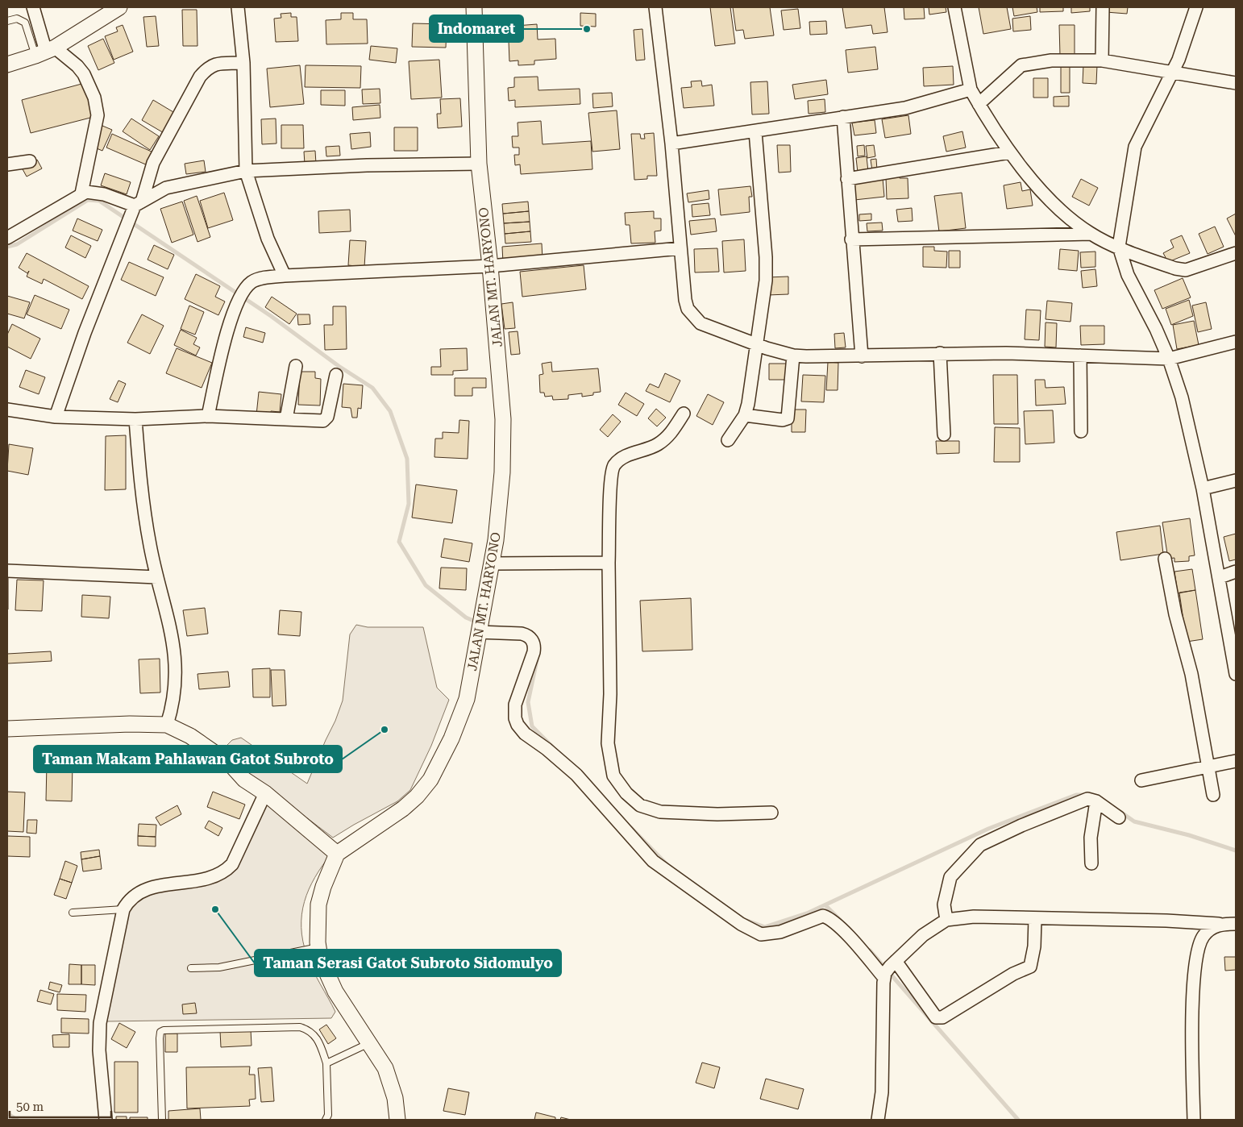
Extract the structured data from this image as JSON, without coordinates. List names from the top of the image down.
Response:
{
  "streets": {
    "street": ["JALAN MT. HARYONO"]
  },
  "places": ["Indomaret", "Taman Makam Pahlawan Gatot Subroto", "Taman Serasi Gatot Subroto Sidomulyo"],
  "scale_bar": "50 m"
}
